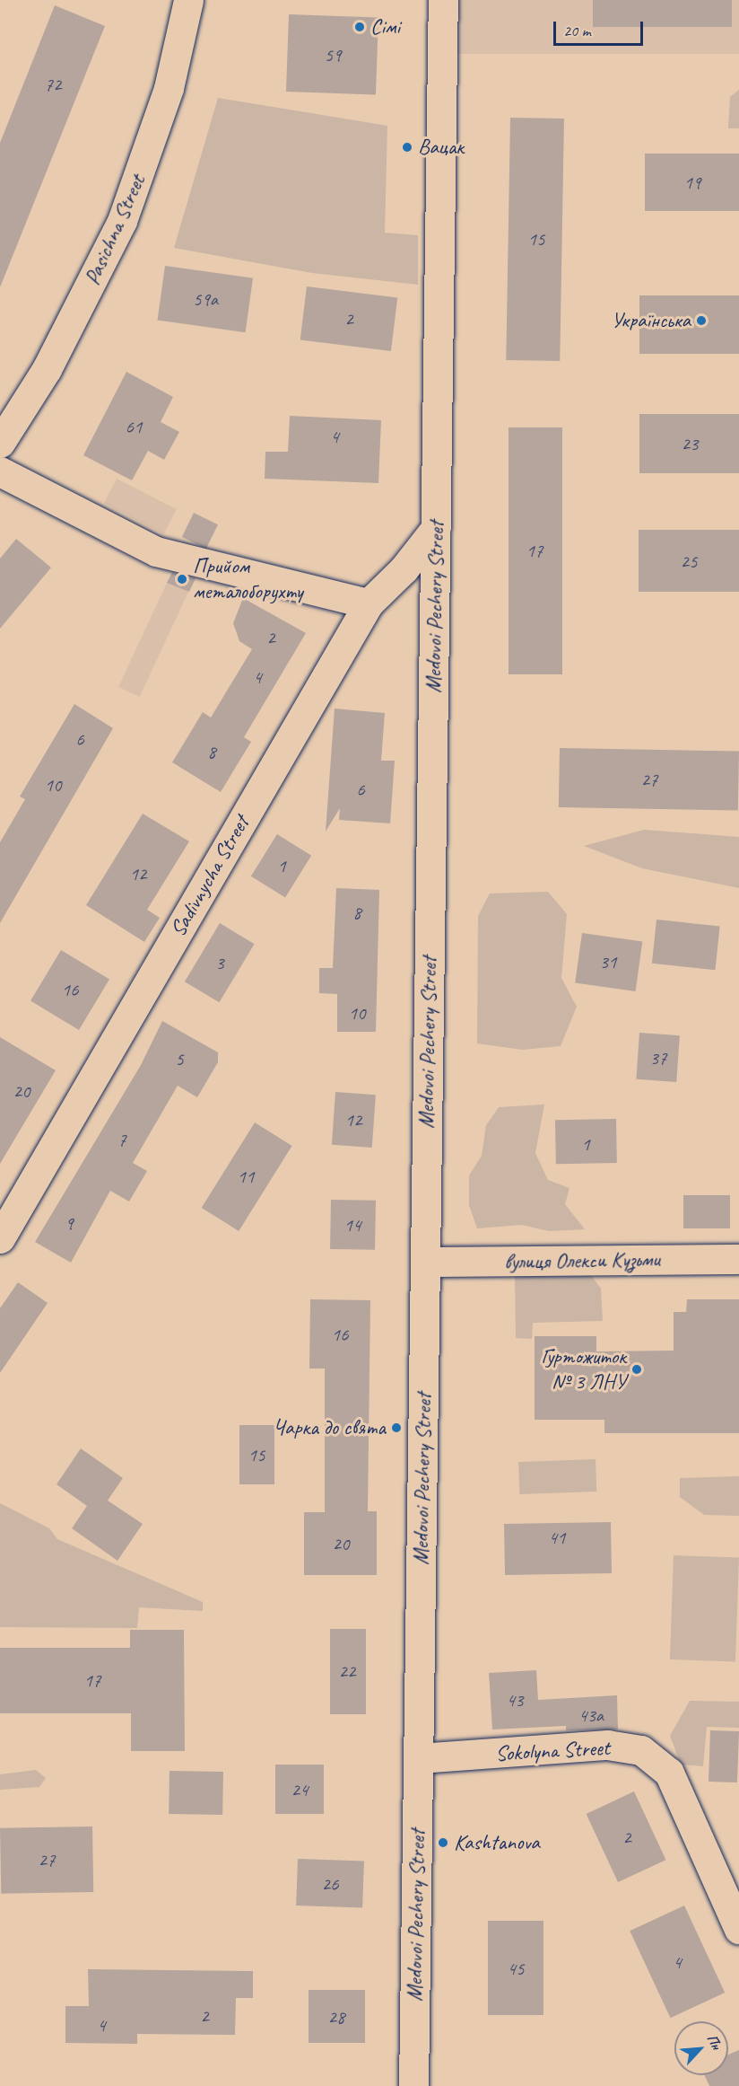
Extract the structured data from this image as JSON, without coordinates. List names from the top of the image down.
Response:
{
  "streets": {
    "street": [
      "Pasichna Street",
      "Medovoi Pechery Street",
      "Sadivnycha Street",
      "вулиця Олекси Кузьми",
      "Sokolyna Street"
    ]
  },
  "crossings": [
    ["Medovoi Pechery Street", "Sadivnycha Street"],
    ["Medovoi Pechery Street", "вулиця Олекси Кузьми"],
    ["Medovoi Pechery Street", "Sokolyna Street"]
  ],
  "places": [
    "Сімі",
    "Вацак",
    "Українська",
    "Прийом металоборухту",
    "Гуртожиток № 3 ЛНУ",
    "Чарка до свята",
    "Kashtanova"
  ],
  "house_numbers": [
    "59",
    "72",
    "19",
    "15",
    "59а",
    "2",
    "61",
    "4",
    "23",
    "17",
    "25",
    "2",
    "4",
    "6",
    "8",
    "27",
    "10",
    "6",
    "1",
    "12",
    "8",
    "31",
    "3",
    "16",
    "10",
    "37",
    "5",
    "20",
    "12",
    "7",
    "1",
    "11",
    "9",
    "14",
    "16",
    "15",
    "41",
    "20",
    "22",
    "17",
    "43",
    "43а",
    "24",
    "2",
    "27",
    "26",
    "4",
    "45",
    "2",
    "28",
    "4"
  ],
  "scale_bar": "20 m",
  "north": "top right"
}
